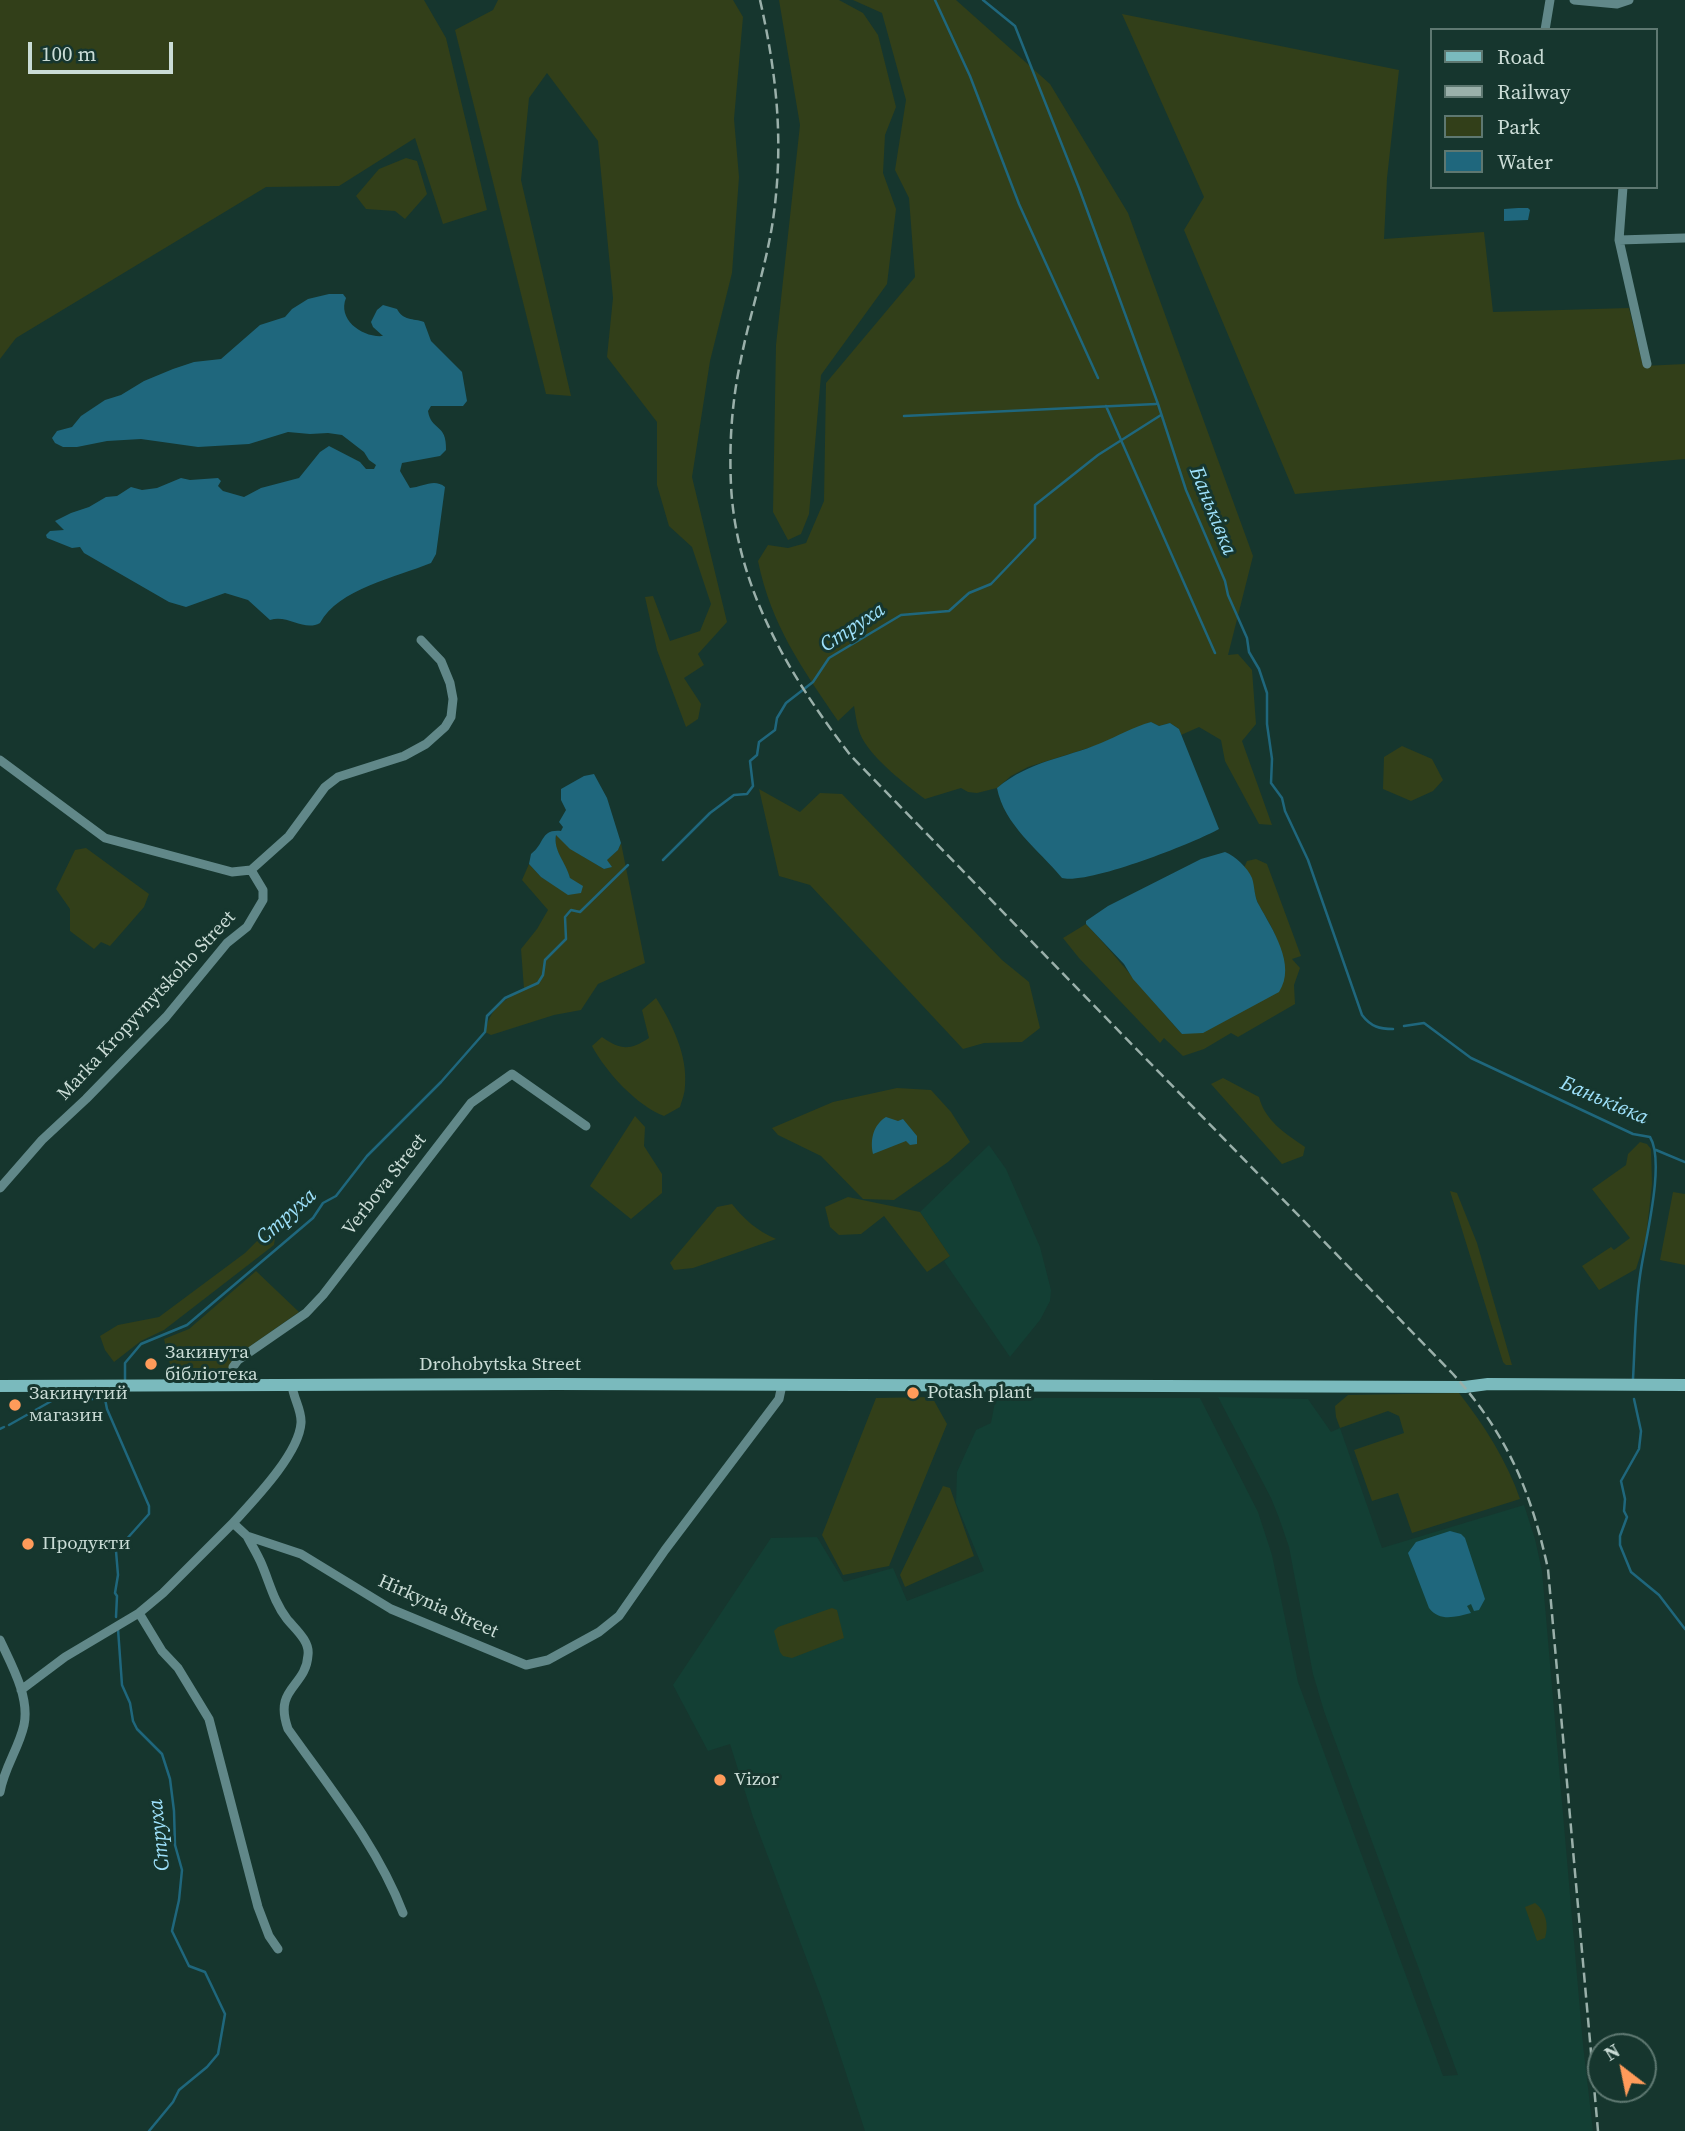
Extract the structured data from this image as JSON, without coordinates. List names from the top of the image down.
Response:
{
  "streets": {
    "street": [
      "Marka Kropyvnytskoho Street",
      "Verbova Street",
      "Drohobytska Street",
      "Hirkynia Street"
    ]
  },
  "crossings": [
    ["Verbova Street", "Drohobytska Street"],
    ["Drohobytska Street", "Hirkynia Street"]
  ],
  "water": ["Баньківка", "Струха"],
  "places": [
    "Закинута бібліотека",
    "Potash plant",
    "Закинутий магазин",
    "Продукти",
    "Vizor"
  ],
  "legend": [
    "Road",
    "Railway",
    "Park",
    "Water"
  ],
  "scale_bar": "100 m",
  "north": "top left"
}
